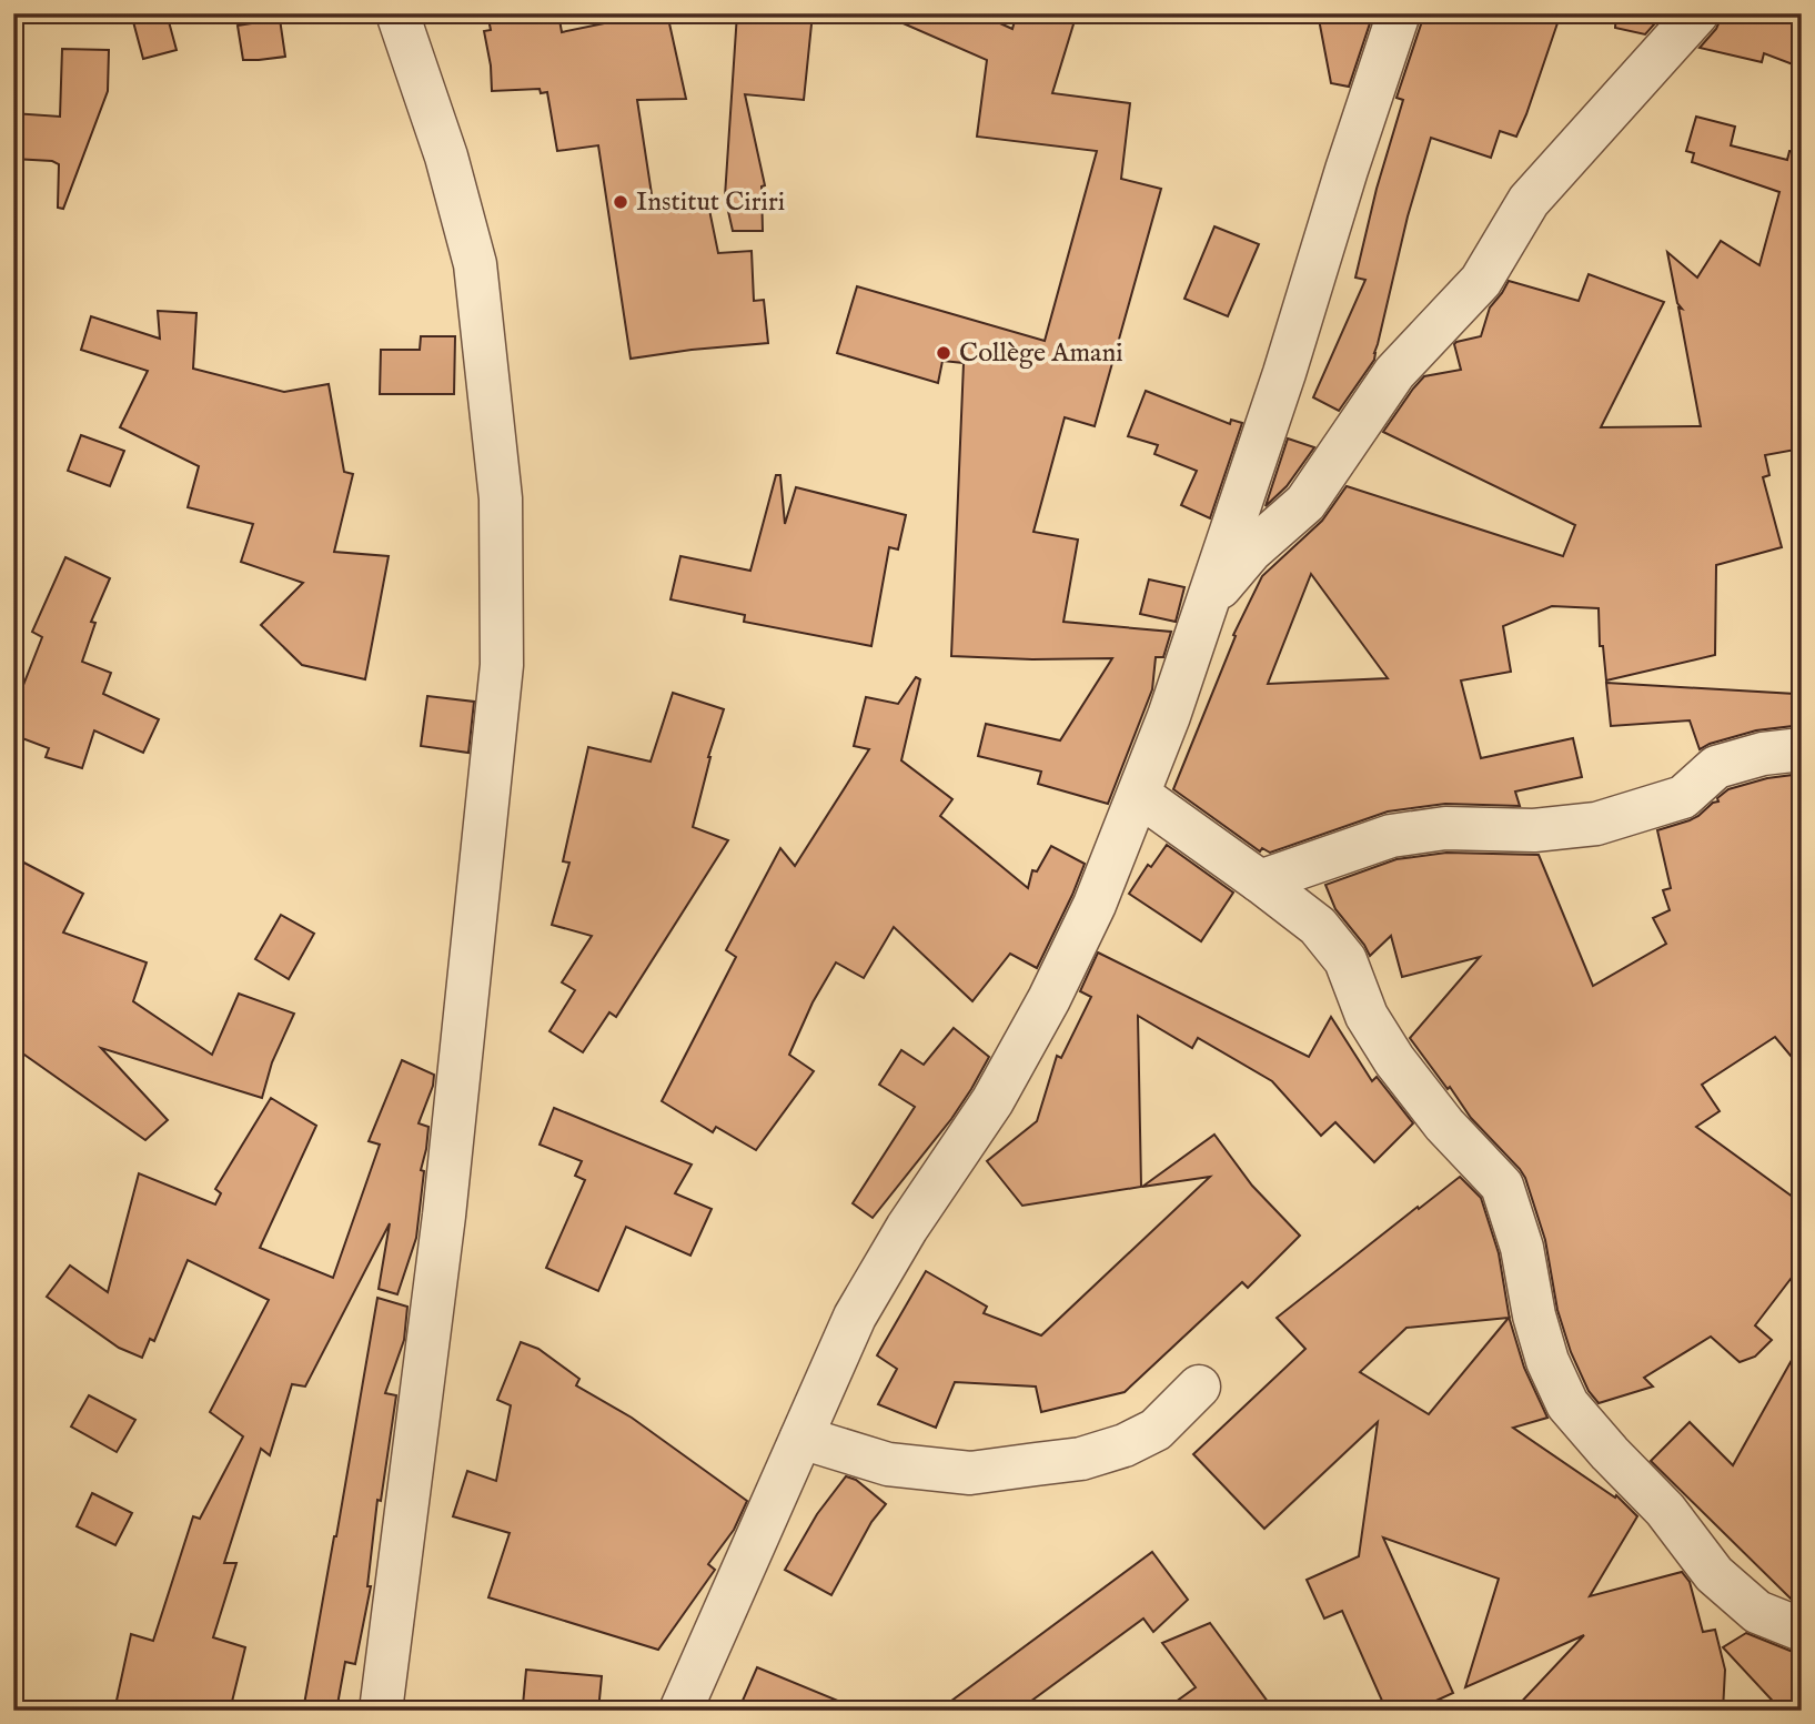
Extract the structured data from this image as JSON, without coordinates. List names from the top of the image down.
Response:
{
  "places": ["Institut Ciriri", "Collège Amani"]
}
